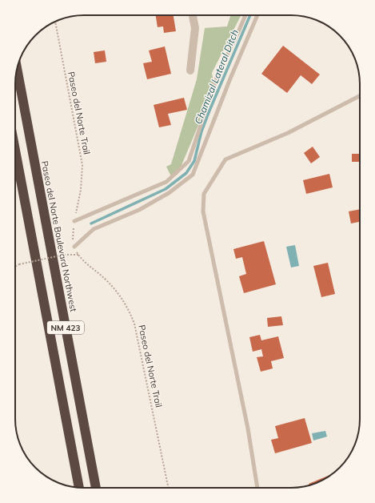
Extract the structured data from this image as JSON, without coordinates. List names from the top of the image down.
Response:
{
  "streets": {
    "highway": ["Paseo del Norte Boulevard Northwest", "NM 423"],
    "path": ["Paseo del Norte Trail"]
  },
  "water": ["Chamizal Lateral Ditch"]
}
